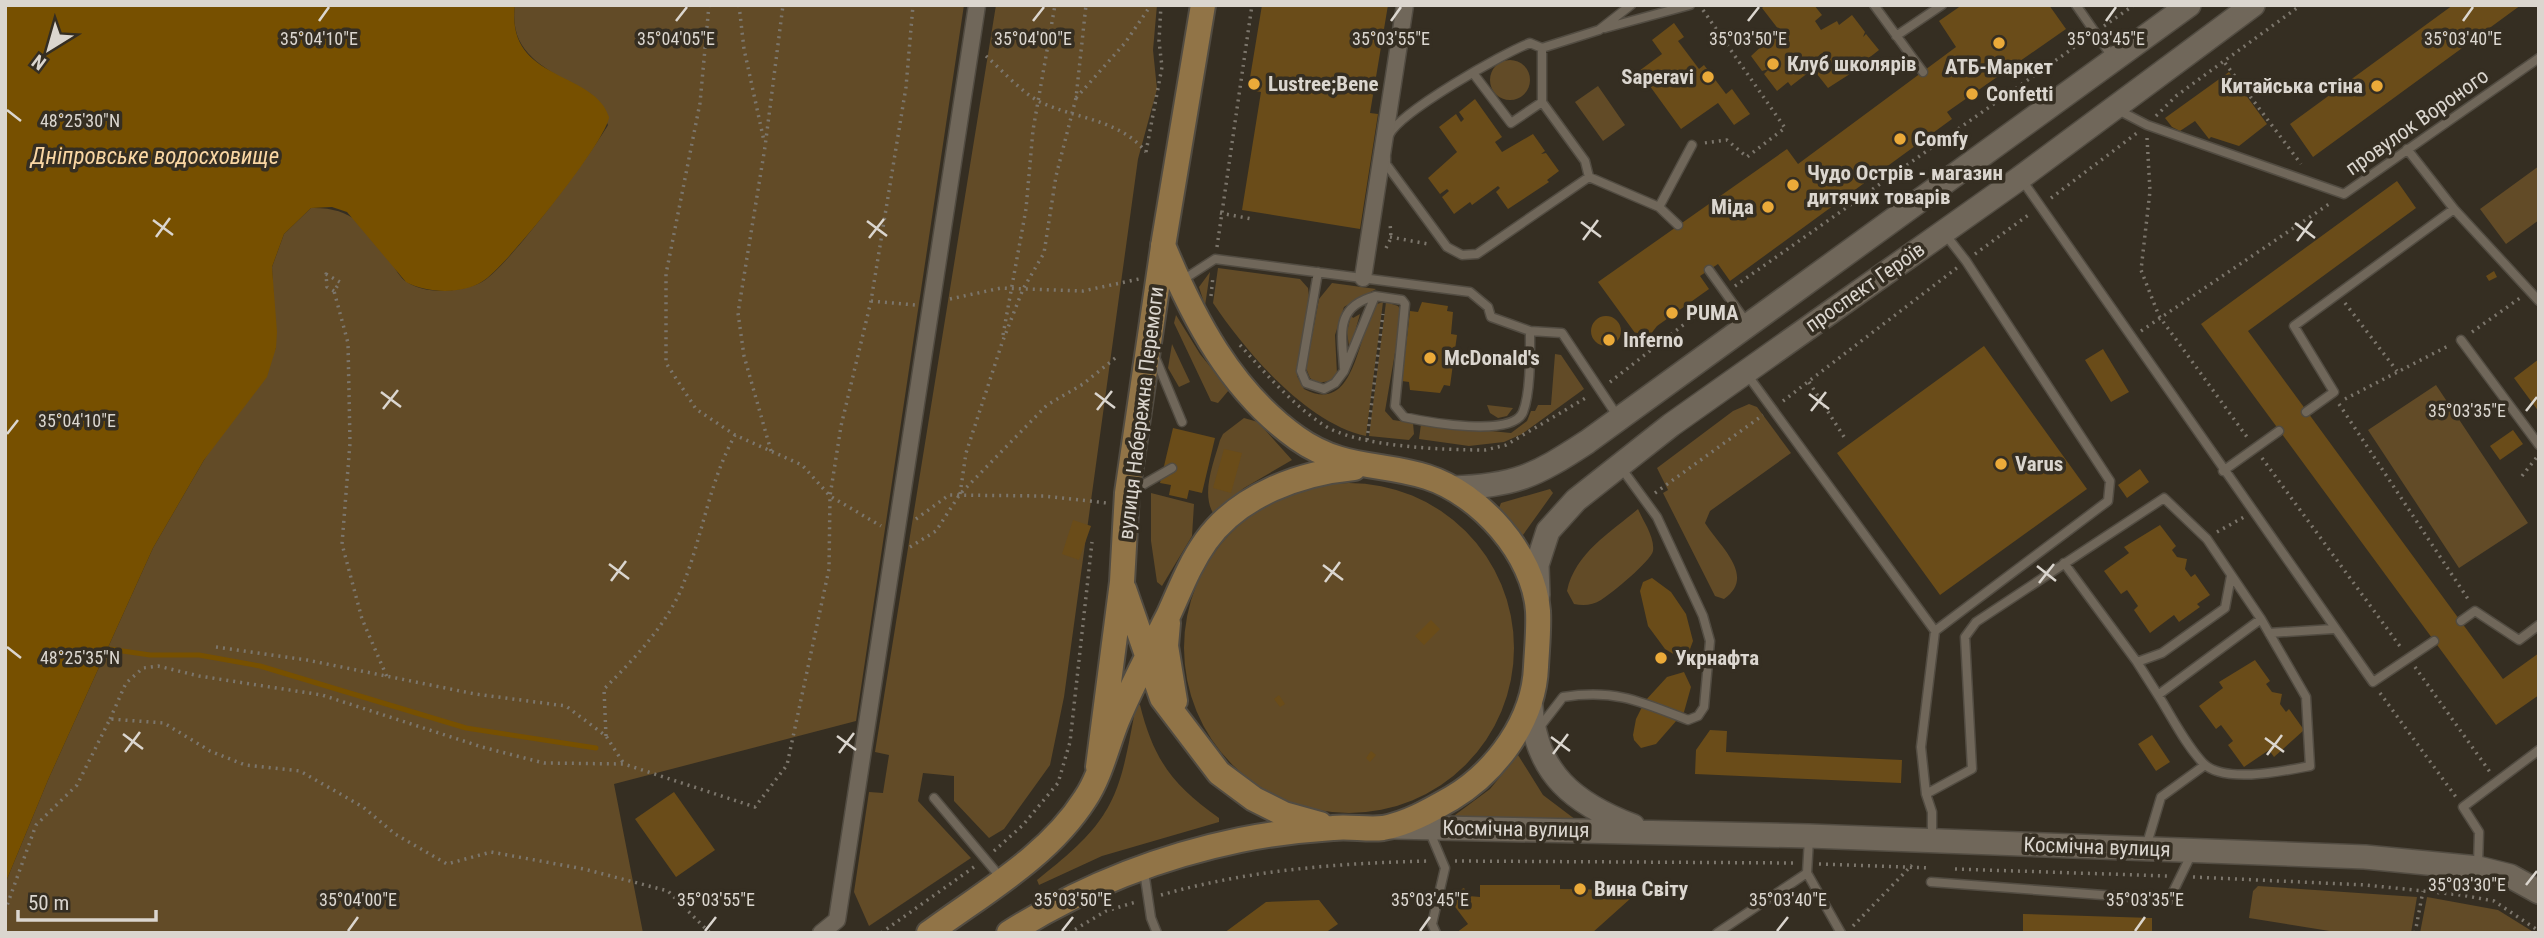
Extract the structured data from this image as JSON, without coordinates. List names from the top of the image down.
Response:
{
  "streets": {
    "main road": ["проспект Героїв", "вулиця Набережна Перемоги", "Космічна вулиця"],
    "lane": ["провулок Вороного"]
  },
  "crossings": [
    ["провулок Вороного", "проспект Героїв"],
    ["проспект Героїв", "вулиця Набережна Перемоги"],
    ["вулиця Набережна Перемоги", "Космічна вулиця"]
  ],
  "water": ["Дніпровське водосховище"],
  "places": [
    "АТБ-Маркет",
    "Клуб школярів",
    "Saperavi",
    "Lustree;Bene",
    "Китайська стіна",
    "Confetti",
    "Comfy",
    "Чудо Острів - магазин дитячих товарів",
    "Міда",
    "PUMA",
    "Inferno",
    "McDonald's",
    "Varus",
    "Укрнафта",
    "Вина Світу"
  ],
  "scale_bar": "50 m",
  "north": "bottom left",
  "coordinates": [
    "35°04'10\"E",
    "35°04'05\"E",
    "35°04'00\"E",
    "35°03'55\"E",
    "35°03'50\"E",
    "35°03'45\"E",
    "35°03'40\"E",
    "48°25'30\"N",
    "35°03'35\"E",
    "48°25'35\"N",
    "35°03'30\"E"
  ]
}
